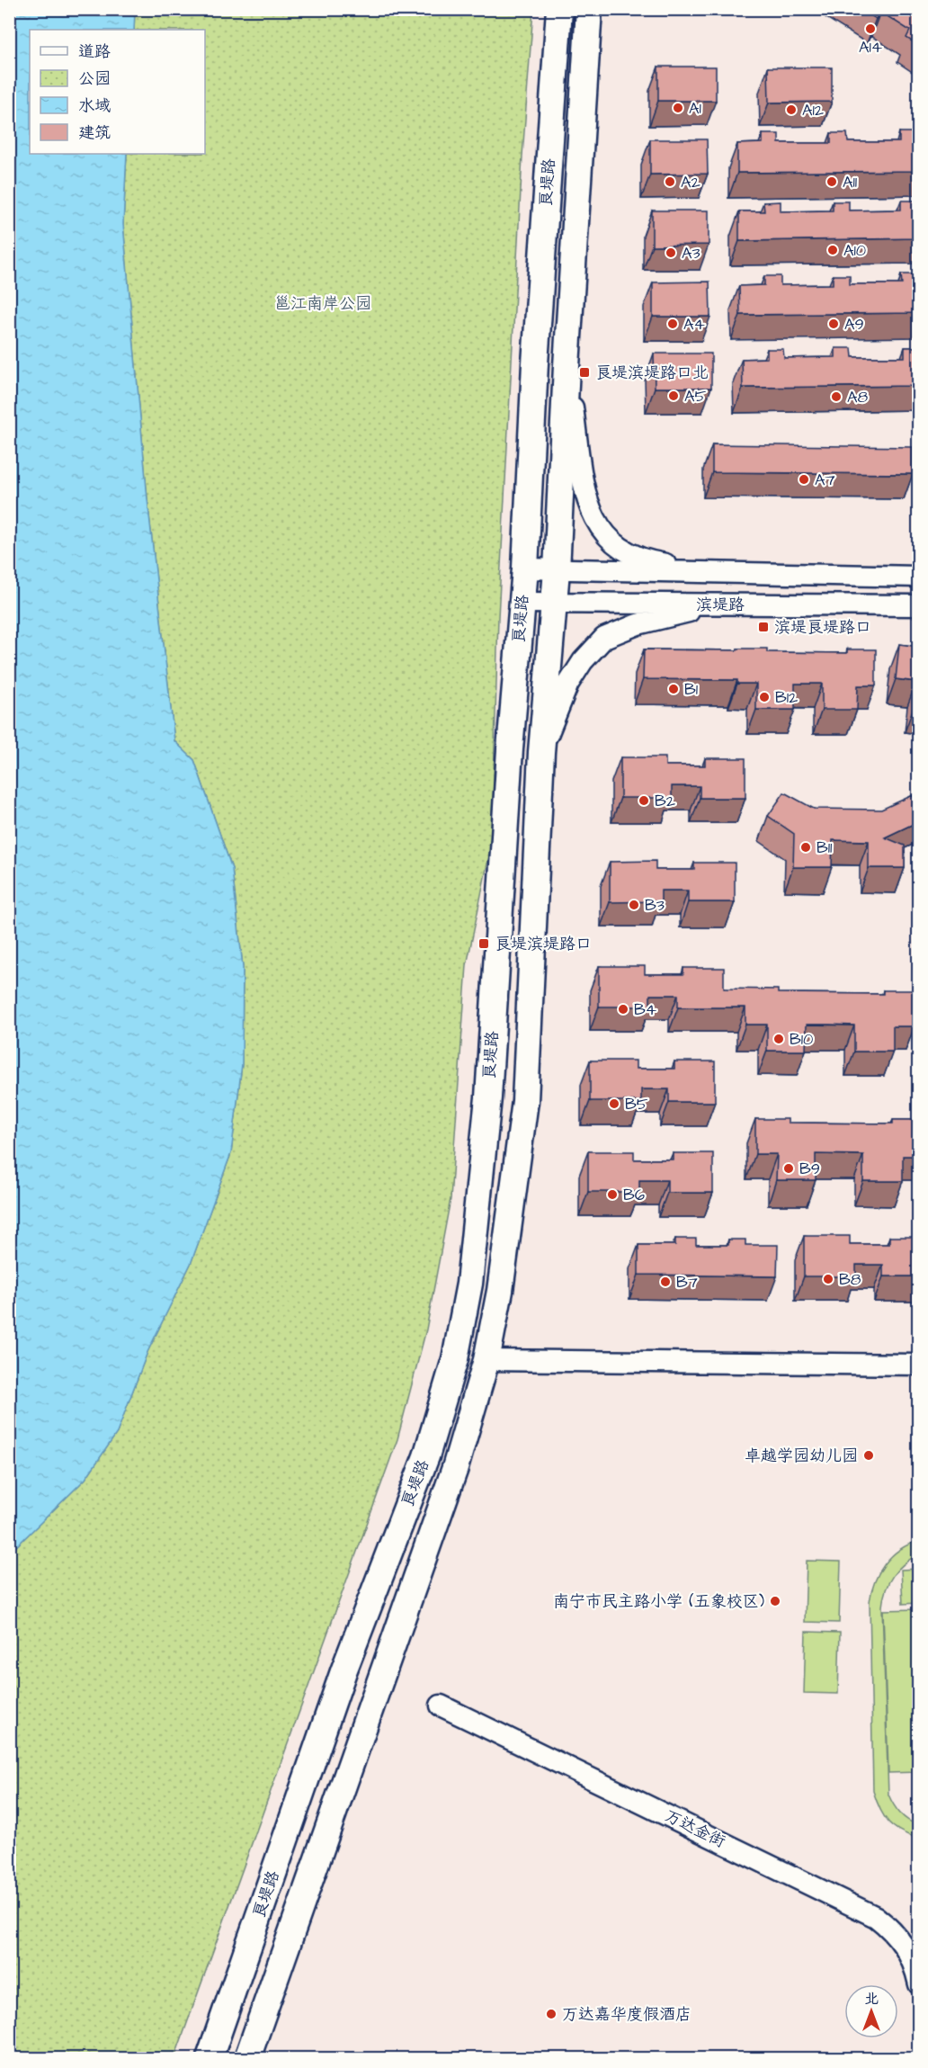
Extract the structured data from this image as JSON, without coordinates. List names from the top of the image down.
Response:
{
  "streets": {
    "main road": ["良堤路"],
    "street": ["滨堤路", "万达金街"]
  },
  "crossings": [
    ["良堤路", "滨堤路"]
  ],
  "parks": ["邕江南岸公园"],
  "places": {
    "other": [
      "A14",
      "A1",
      "A12",
      "A2",
      "A11",
      "A10",
      "A3",
      "A4",
      "A9",
      "A5",
      "A8",
      "A7",
      "B1",
      "B12",
      "B2",
      "B11",
      "B3",
      "B4",
      "B10",
      "B5",
      "B9",
      "B6",
      "B8",
      "B7",
      "卓越学园幼儿园",
      "南宁市民主路小学 (五象校区)",
      "万达嘉华度假酒店"
    ],
    "transit": ["良堤滨堤路口北", "滨堤良堤路口", "良堤滨堤路口"]
  },
  "legend": [
    "道路",
    "公园",
    "水域",
    "建筑"
  ],
  "north": "top"
}
